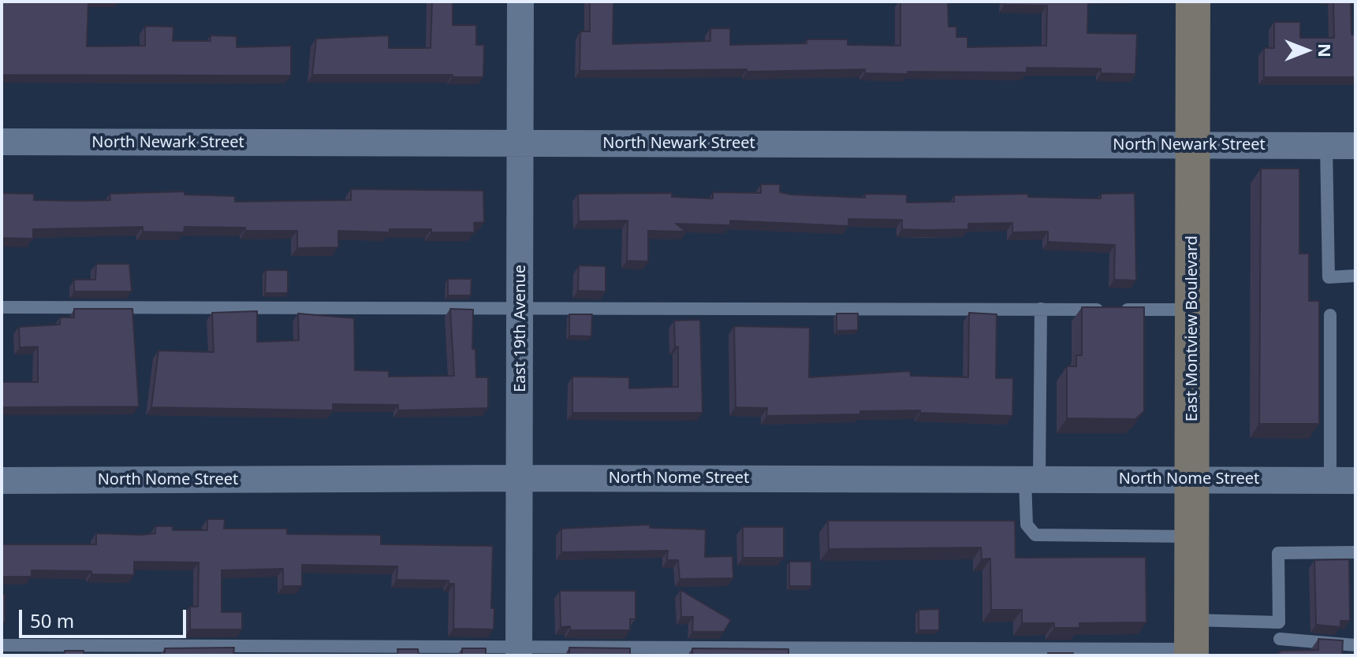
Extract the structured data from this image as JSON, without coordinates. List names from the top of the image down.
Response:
{
  "streets": {
    "main road": ["East Montview Boulevard"],
    "street": ["North Newark Street", "East 19th Avenue", "North Nome Street"]
  },
  "crossings": [
    ["North Newark Street", "East 19th Avenue"],
    ["North Newark Street", "East Montview Boulevard"],
    ["East 19th Avenue", "North Nome Street"],
    ["East Montview Boulevard", "North Nome Street"]
  ],
  "scale_bar": "50 m",
  "north": "right"
}
